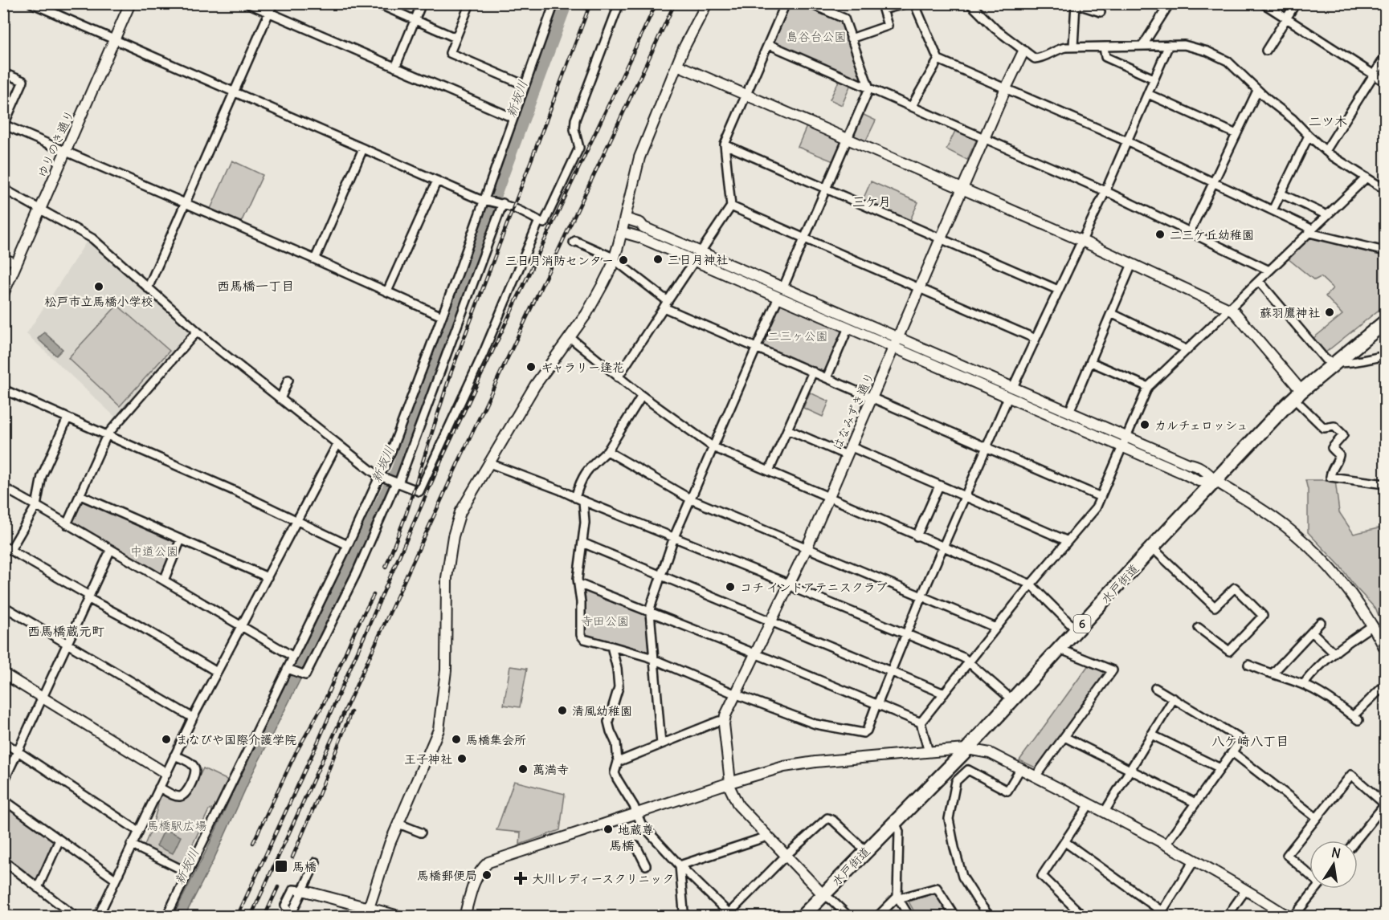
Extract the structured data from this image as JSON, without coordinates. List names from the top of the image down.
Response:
{
  "streets": {
    "highway": ["水戸街道", "6"],
    "street": ["ゆりのき通り", "はなみずき通り"]
  },
  "districts": [
    "二ツ木",
    "三ケ月",
    "西馬橋一丁目",
    "西馬橋蔵元町",
    "八ケ崎八丁目",
    "馬橋"
  ],
  "water": ["新坂川"],
  "parks": [
    "島谷台公園",
    "二三ヶ公園",
    "中道公園",
    "寺田公園",
    "馬橋駅広場"
  ],
  "places": {
    "other": [
      "二三ケ丘幼稚園",
      "三日月神社",
      "三日月消防センター",
      "松戸市立馬橋小学校",
      "蘇羽鷹神社",
      "ギャラリー逢花",
      "カルチェロッシュ",
      "コチ インドアテニスクラブ",
      "清風幼稚園",
      "まなびや国際介護学院",
      "馬橋集会所",
      "王子神社",
      "萬満寺",
      "地蔵尊",
      "馬橋郵便局"
    ],
    "transit": ["馬橋"],
    "health": ["大川レディースクリニック"]
  },
  "north": "top"
}
